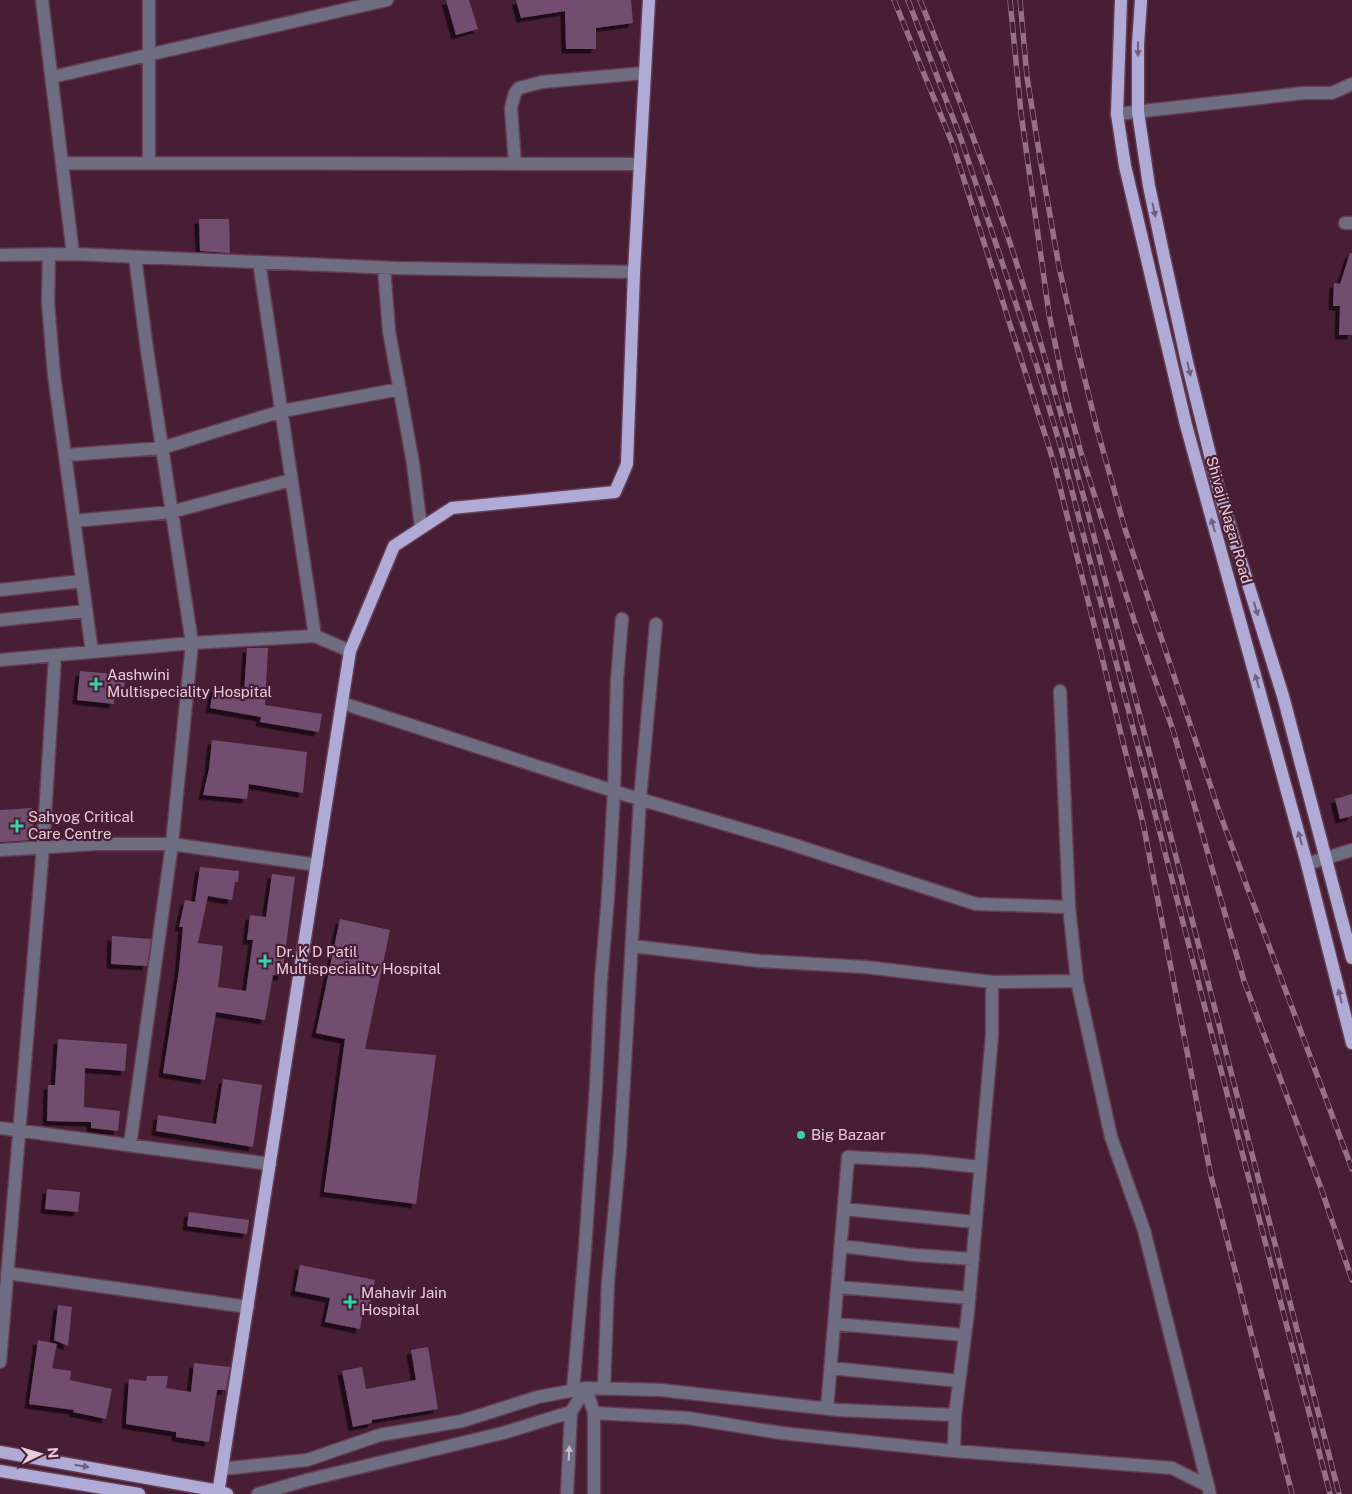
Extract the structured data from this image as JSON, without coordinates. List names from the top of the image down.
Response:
{
  "streets": {
    "main road": ["Shivaji Nagar Road"]
  },
  "places": {
    "health": [
      "Aashwini Multispeciality Hospital",
      "Sahyog Critical Care Centre",
      "Dr. K D Patil Multispeciality Hospital",
      "Mahavir Jain Hospital"
    ],
    "other": ["Big Bazaar"]
  },
  "north": "right"
}
